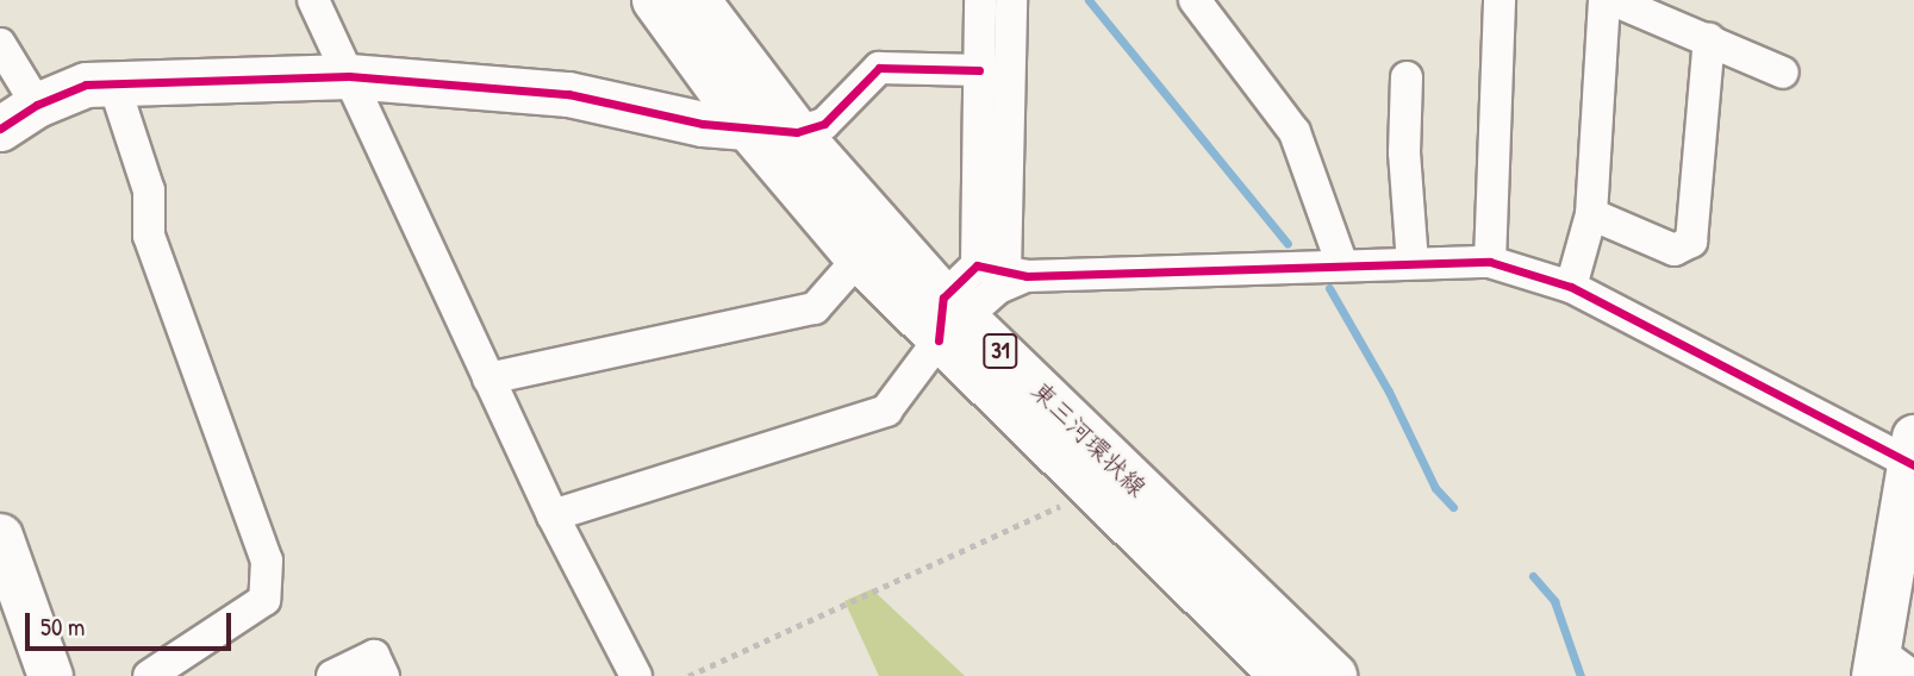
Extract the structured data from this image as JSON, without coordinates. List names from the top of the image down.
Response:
{
  "streets": {
    "main road": ["31", "東三河環状線"]
  },
  "scale_bar": "50 m"
}
